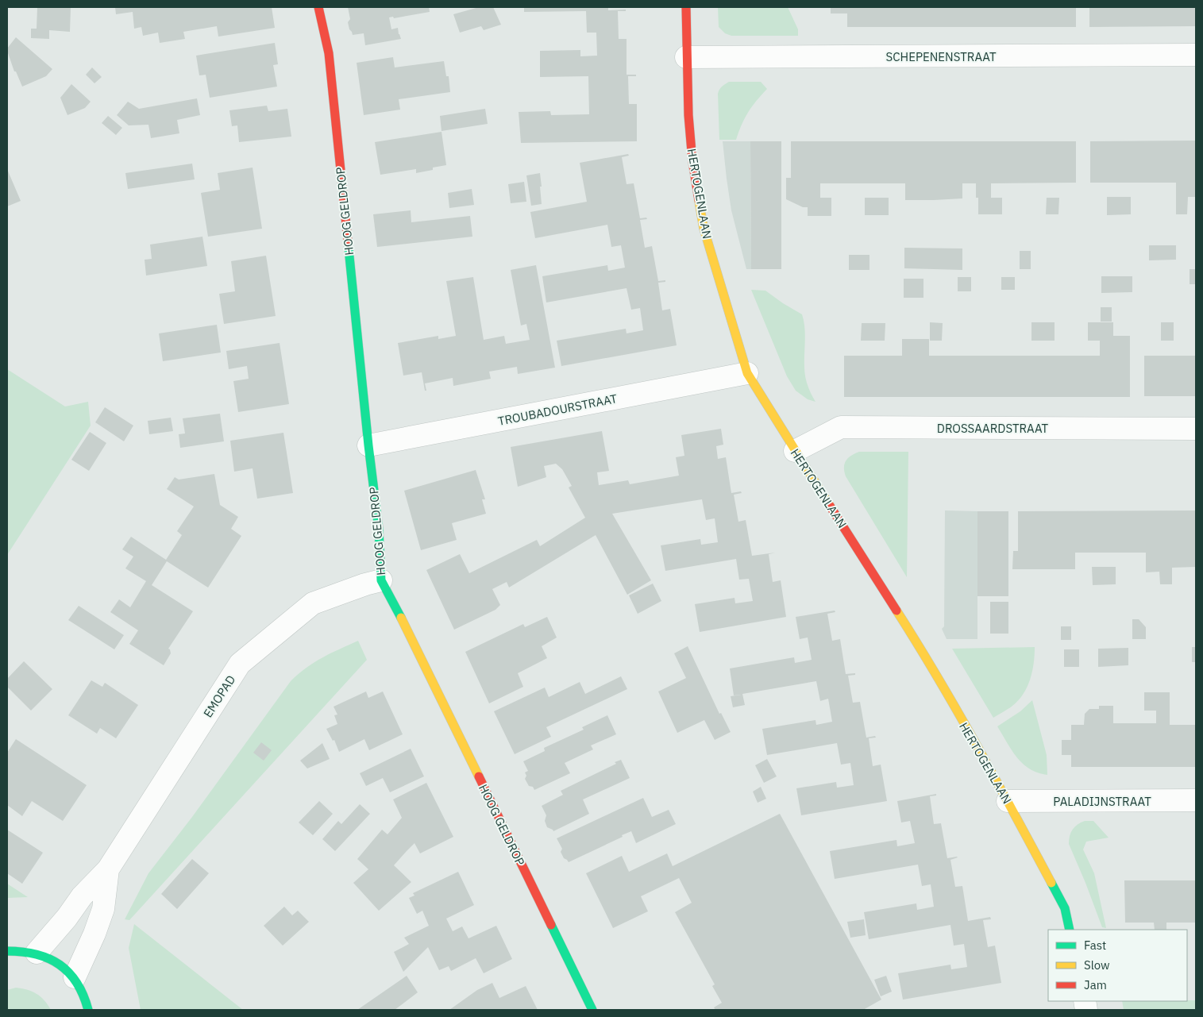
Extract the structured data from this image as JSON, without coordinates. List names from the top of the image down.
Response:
{
  "streets": {
    "street": [
      "SCHEPENENSTRAAT",
      "HERTOGENLAAN",
      "HOOG GELDROP",
      "TROUBADOURSTRAAT",
      "DROSSAARDSTRAAT",
      "EMOPAD",
      "PALADIJNSTRAAT"
    ]
  },
  "crossings": [
    ["SCHEPENENSTRAAT", "HERTOGENLAAN"],
    ["HERTOGENLAAN", "TROUBADOURSTRAAT"],
    ["HERTOGENLAAN", "DROSSAARDSTRAAT"],
    ["HERTOGENLAAN", "PALADIJNSTRAAT"],
    ["HOOG GELDROP", "TROUBADOURSTRAAT"],
    ["HOOG GELDROP", "EMOPAD"]
  ],
  "legend": ["Fast", "Slow", "Jam"]
}
